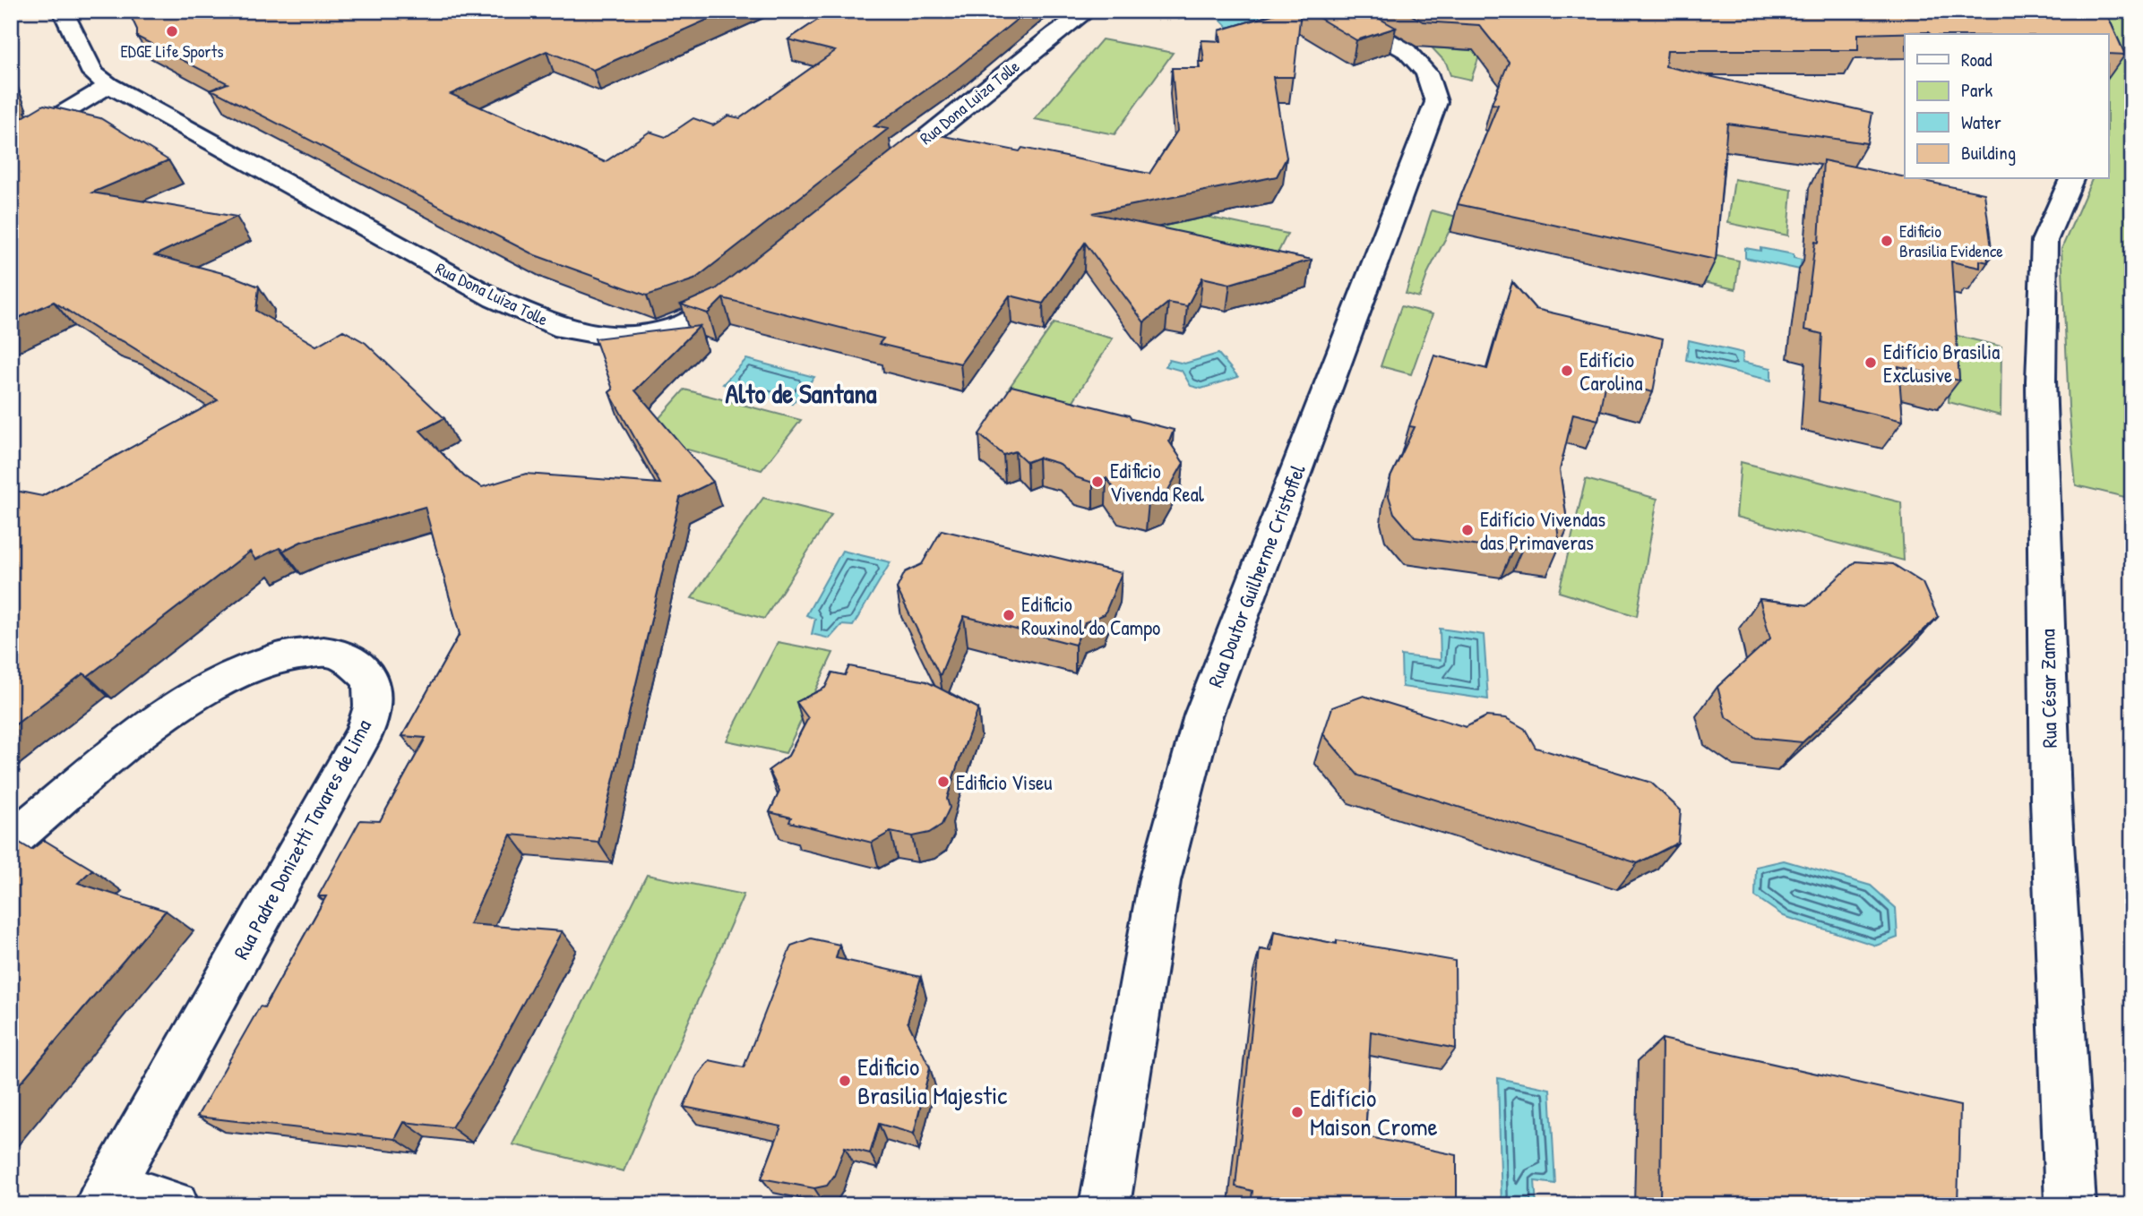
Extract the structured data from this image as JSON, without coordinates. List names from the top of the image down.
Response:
{
  "streets": {
    "street": [
      "Rua Dona Luiza Tolle",
      "Rua Doutor Guilherme Cristoffel",
      "Rua César Zama",
      "Rua Padre Donizetti Tavares de Lima"
    ]
  },
  "districts": ["Alto de Santana"],
  "places": [
    "EDGE Life Sports",
    "Edificio Brasilia Evidence",
    "Edifício Brasilia Exclusive",
    "Edifício Carolina",
    "Edificio Vivenda Real",
    "Edifício Vivendas das Primaveras",
    "Edificio Rouxinol do Campo",
    "Edificio Viseu",
    "Edificio Brasilia Majestic",
    "Edifício Maison Crome"
  ],
  "legend": [
    "Road",
    "Park",
    "Water",
    "Building"
  ]
}
